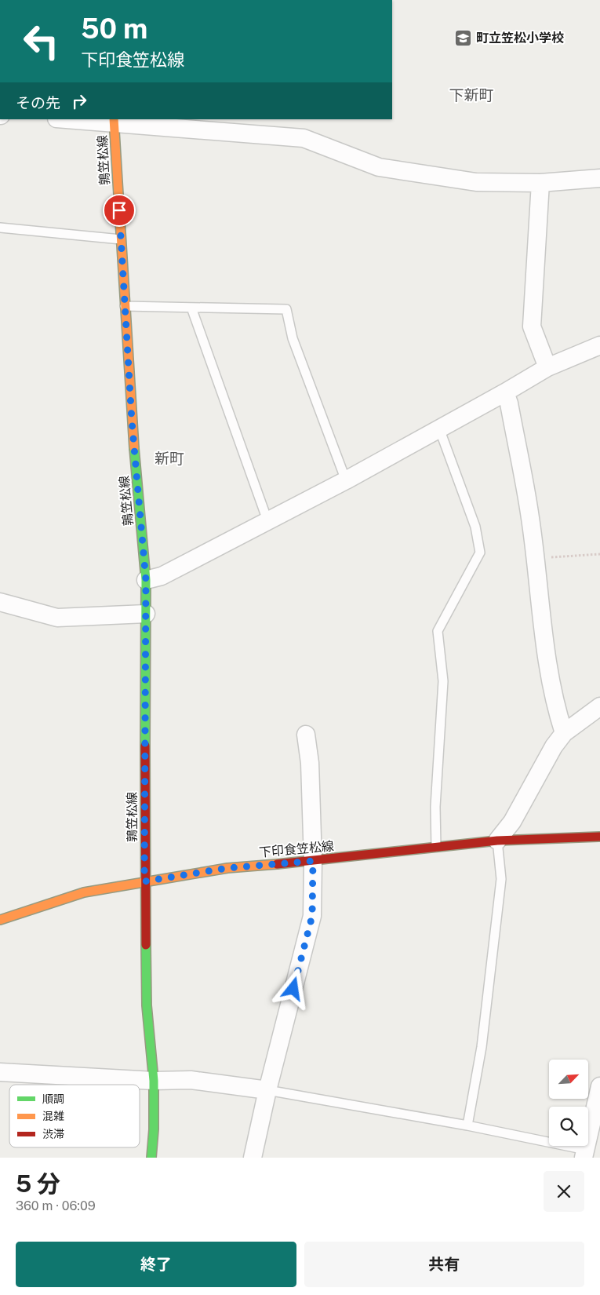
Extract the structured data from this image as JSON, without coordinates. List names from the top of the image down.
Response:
{
  "streets": {
    "main road": ["鶉笠松線", "下印食笠松線"]
  },
  "crossings": [
    ["鶉笠松線", "下印食笠松線"]
  ],
  "districts": ["下新町", "新町"],
  "places": {
    "school or university": ["町立笠松小学校"]
  },
  "legend": ["順調", "混雑", "渋滞"],
  "north": "top right",
  "page": {
    "turn": ["50 m", "下印食笠松線"],
    "then": "その先",
    "heading": ["5 分", "360 m · 06:09"],
    "buttons": ["終了", "共有"]
  }
}
